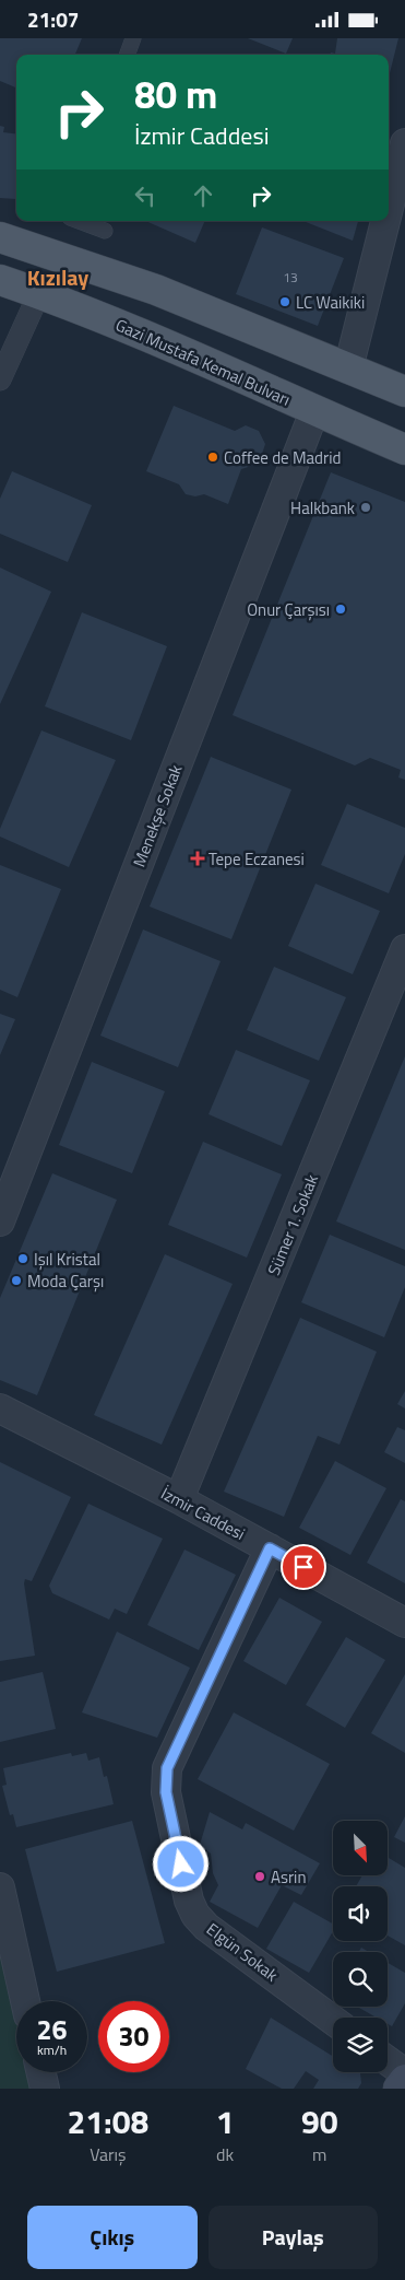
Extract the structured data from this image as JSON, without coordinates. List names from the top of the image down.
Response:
{
  "streets": {
    "main road": ["Gazi Mustafa Kemal Bulvarı"],
    "street": [
      "Menekşe Sokak",
      "Sümer 1. Sokak",
      "İzmir Caddesi",
      "Elgün Sokak"
    ]
  },
  "crossings": [
    ["Gazi Mustafa Kemal Bulvarı", "Menekşe Sokak"],
    ["Sümer 1. Sokak", "İzmir Caddesi"],
    ["İzmir Caddesi", "Elgün Sokak"]
  ],
  "districts": ["Kızılay"],
  "places": {
    "other": [
      "LC Waikiki",
      "Coffee de Madrid",
      "Halkbank",
      "Onur Çarşısı",
      "Işıl Kristal",
      "Moda Çarşı",
      "Asrin"
    ],
    "health": ["Tepe Eczanesi"]
  },
  "house_numbers": ["13"],
  "north": "bottom right",
  "page": {
    "status": "21:07",
    "turn": ["80 m", "İzmir Caddesi"],
    "speed": "26 km/h",
    "limit": "30",
    "eta": [
      "21:08",
      "Varış",
      "1",
      "dk",
      "90",
      "m"
    ],
    "buttons": ["Çıkış", "Paylaş"]
  }
}
